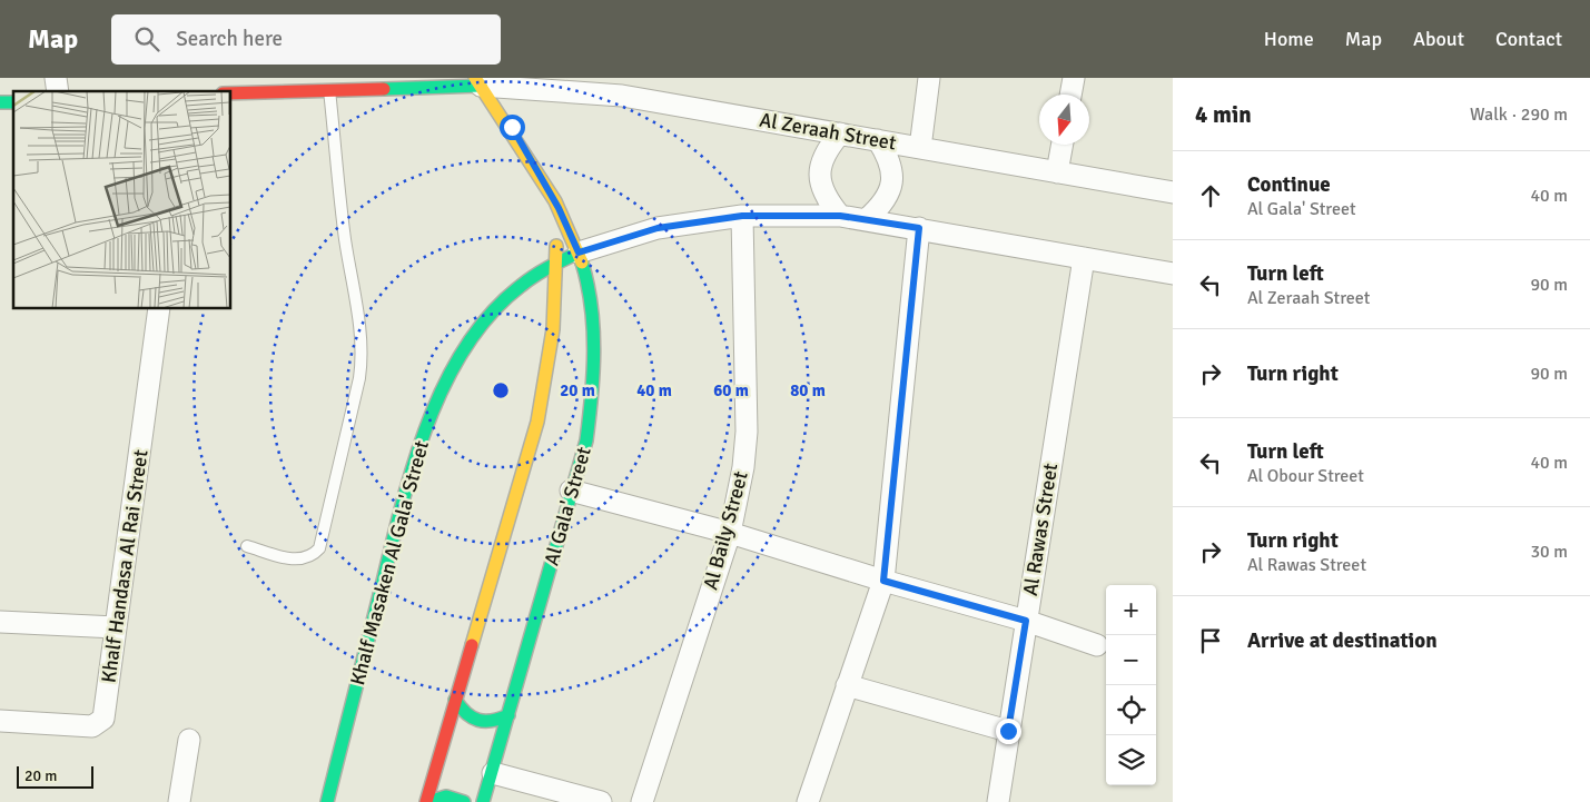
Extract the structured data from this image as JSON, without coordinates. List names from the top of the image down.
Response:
{
  "streets": {
    "street": [
      "Al Zeraah Street",
      "Al Gala' Street",
      "Al Rawas Street",
      "Al Baily Street",
      "Khalf Masaken Al Gala' Street",
      "Khalf Handasa Al Rai Street"
    ]
  },
  "crossings": [
    ["Al Zeraah Street", "Al Gala' Street"],
    ["Al Gala' Street", "Khalf Masaken Al Gala' Street"]
  ],
  "scale_bar": "20 m",
  "north": "bottom",
  "page": {
    "header": "Map",
    "search": "Search here",
    "nav": [
      "Home",
      "Map",
      "About",
      "Contact"
    ],
    "heading": ["4 min", "Walk · 290 m"],
    "list": [
      ["Continue", "Al Gala' Street", "40 m"],
      ["Turn left", "Al Zeraah Street", "90 m"],
      ["Turn right", "90 m"],
      ["Turn left", "Al Obour Street", "40 m"],
      ["Turn right", "Al Rawas Street", "30 m"],
      "Arrive at destination"
    ],
    "map_buttons": ["+", "−"],
    "scale": "20 m"
  },
  "rings": [
    "20 m",
    "40 m",
    "60 m",
    "80 m"
  ]
}
